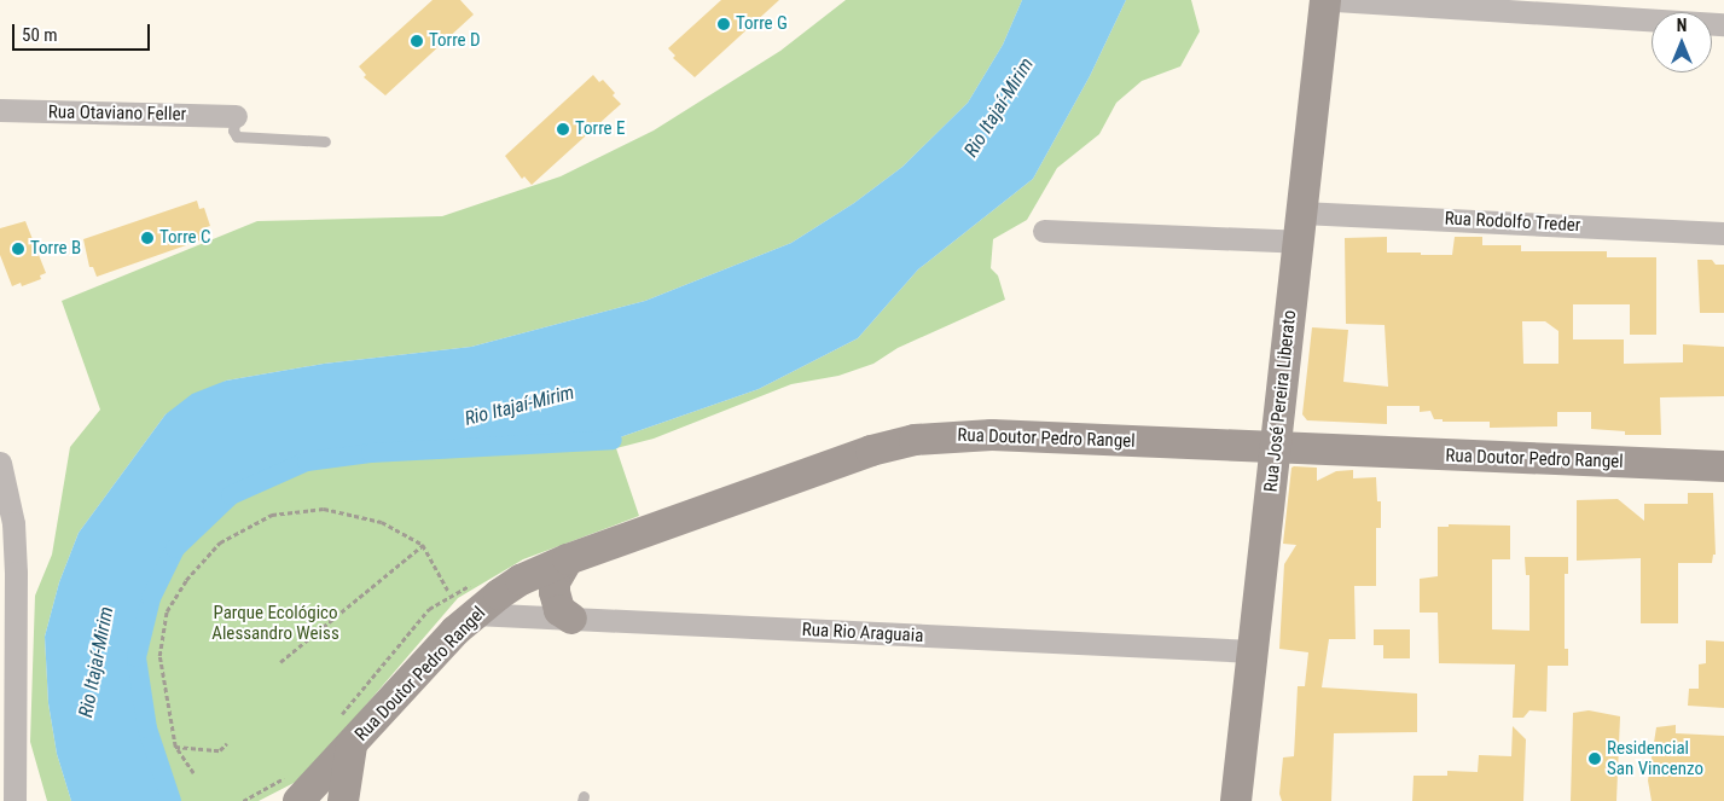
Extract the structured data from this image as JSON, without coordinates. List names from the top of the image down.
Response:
{
  "streets": {
    "main road": ["Rua José Pereira Liberato", "Rua Doutor Pedro Rangel"],
    "street": ["Rua Otaviano Feller", "Rua Rodolfo Treder", "Rua Rio Araguaia"]
  },
  "crossings": [
    ["Rua Rodolfo Treder", "Rua José Pereira Liberato"],
    ["Rua José Pereira Liberato", "Rua Doutor Pedro Rangel"],
    ["Rua José Pereira Liberato", "Rua Rio Araguaia"],
    ["Rua Doutor Pedro Rangel", "Rua Rio Araguaia"]
  ],
  "water": ["Rio Itajaí-Mirim"],
  "parks": ["Parque Ecológico Alessandro Weiss"],
  "places": [
    "Torre G",
    "Torre D",
    "Torre E",
    "Torre C",
    "Torre B",
    "Residencial San Vincenzo"
  ],
  "scale_bar": "50 m",
  "north": "top"
}
